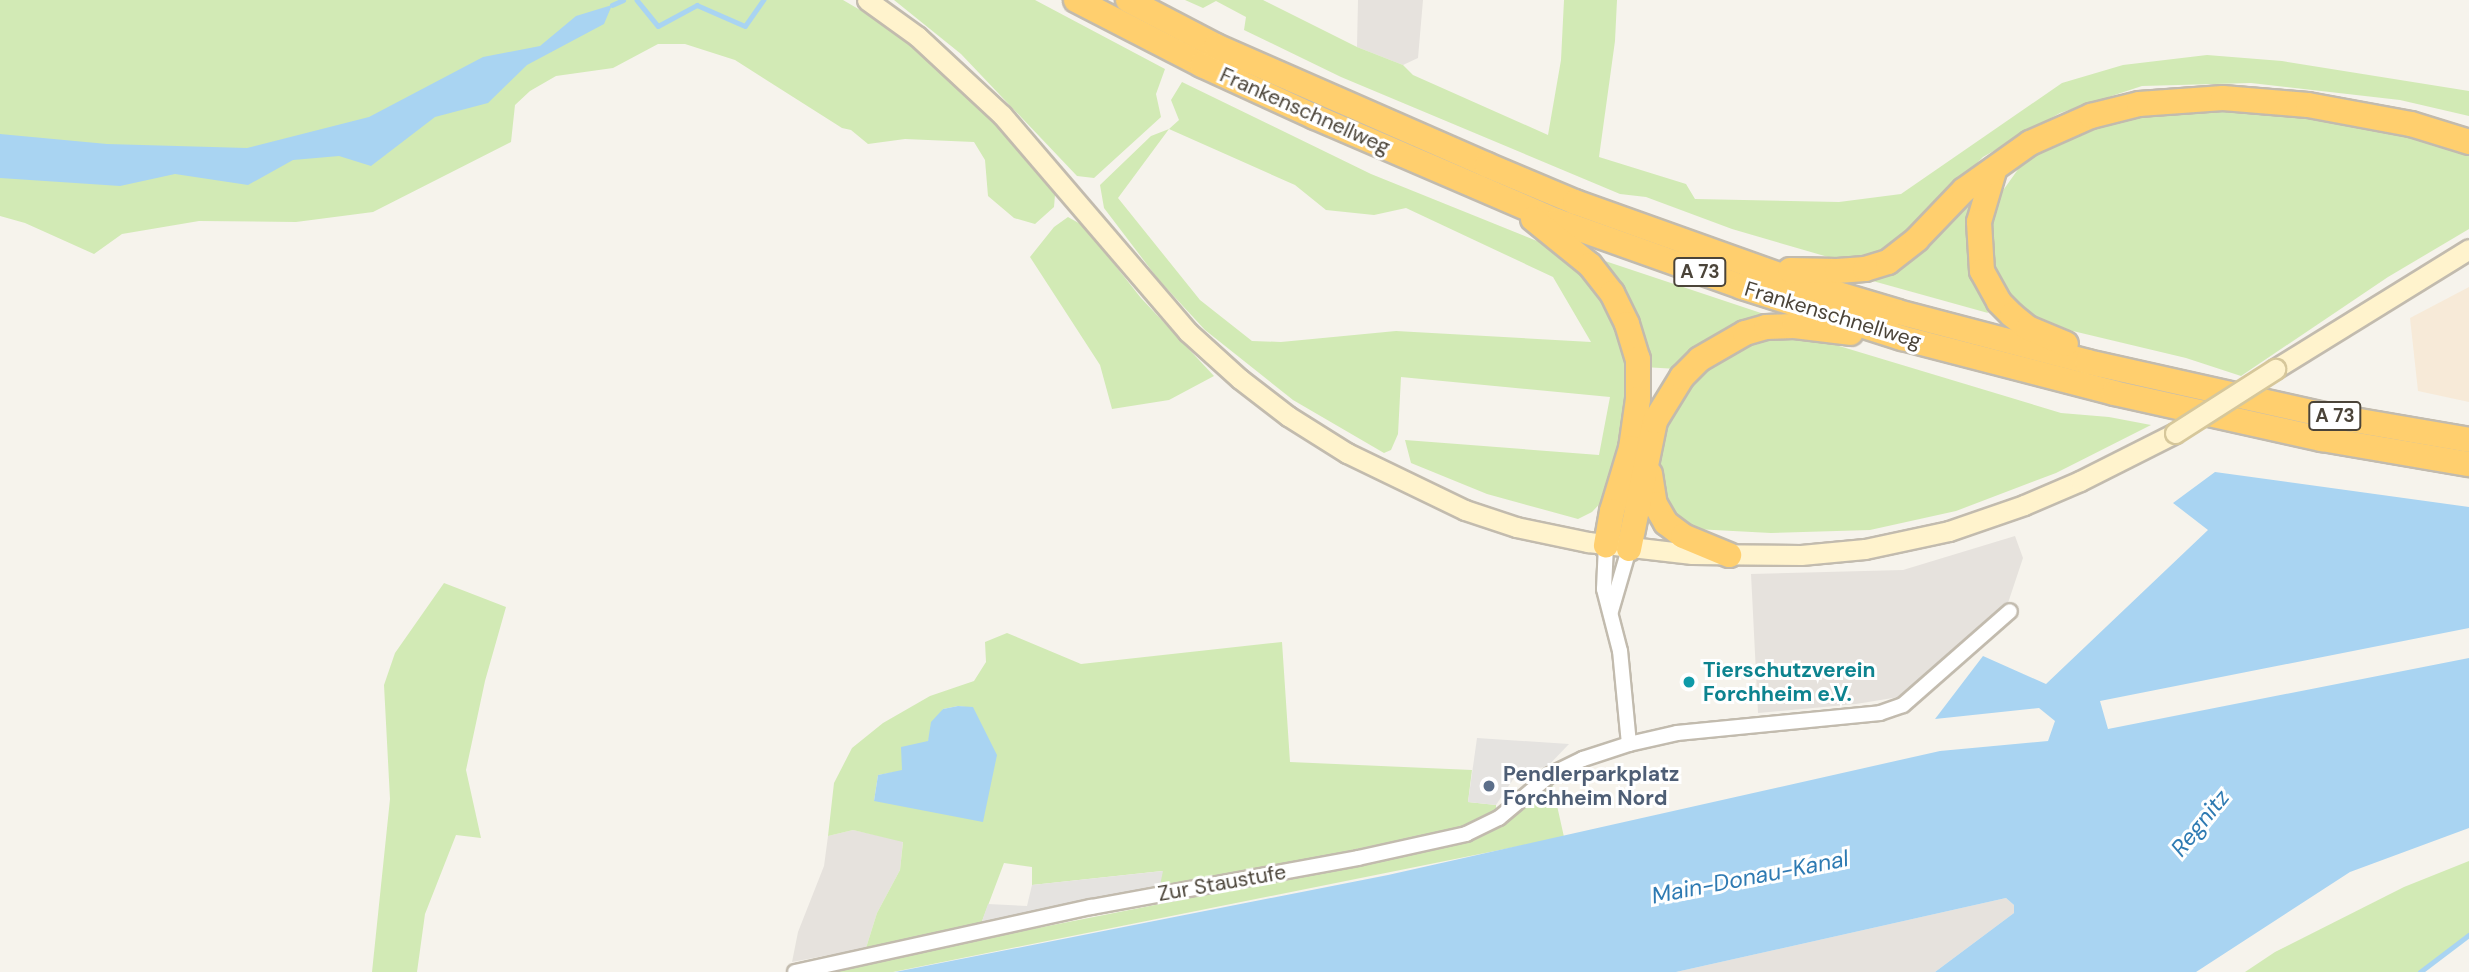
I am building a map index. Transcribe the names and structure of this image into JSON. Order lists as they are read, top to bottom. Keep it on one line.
{"streets":{"highway":["Frankenschnellweg","A 73"],"street":["Zur Staustufe"]},"water":["Regnitz","Main-Donau-Kanal"],"places":["Tierschutzverein Forchheim e.V.","Pendlerparkplatz Forchheim Nord"]}
